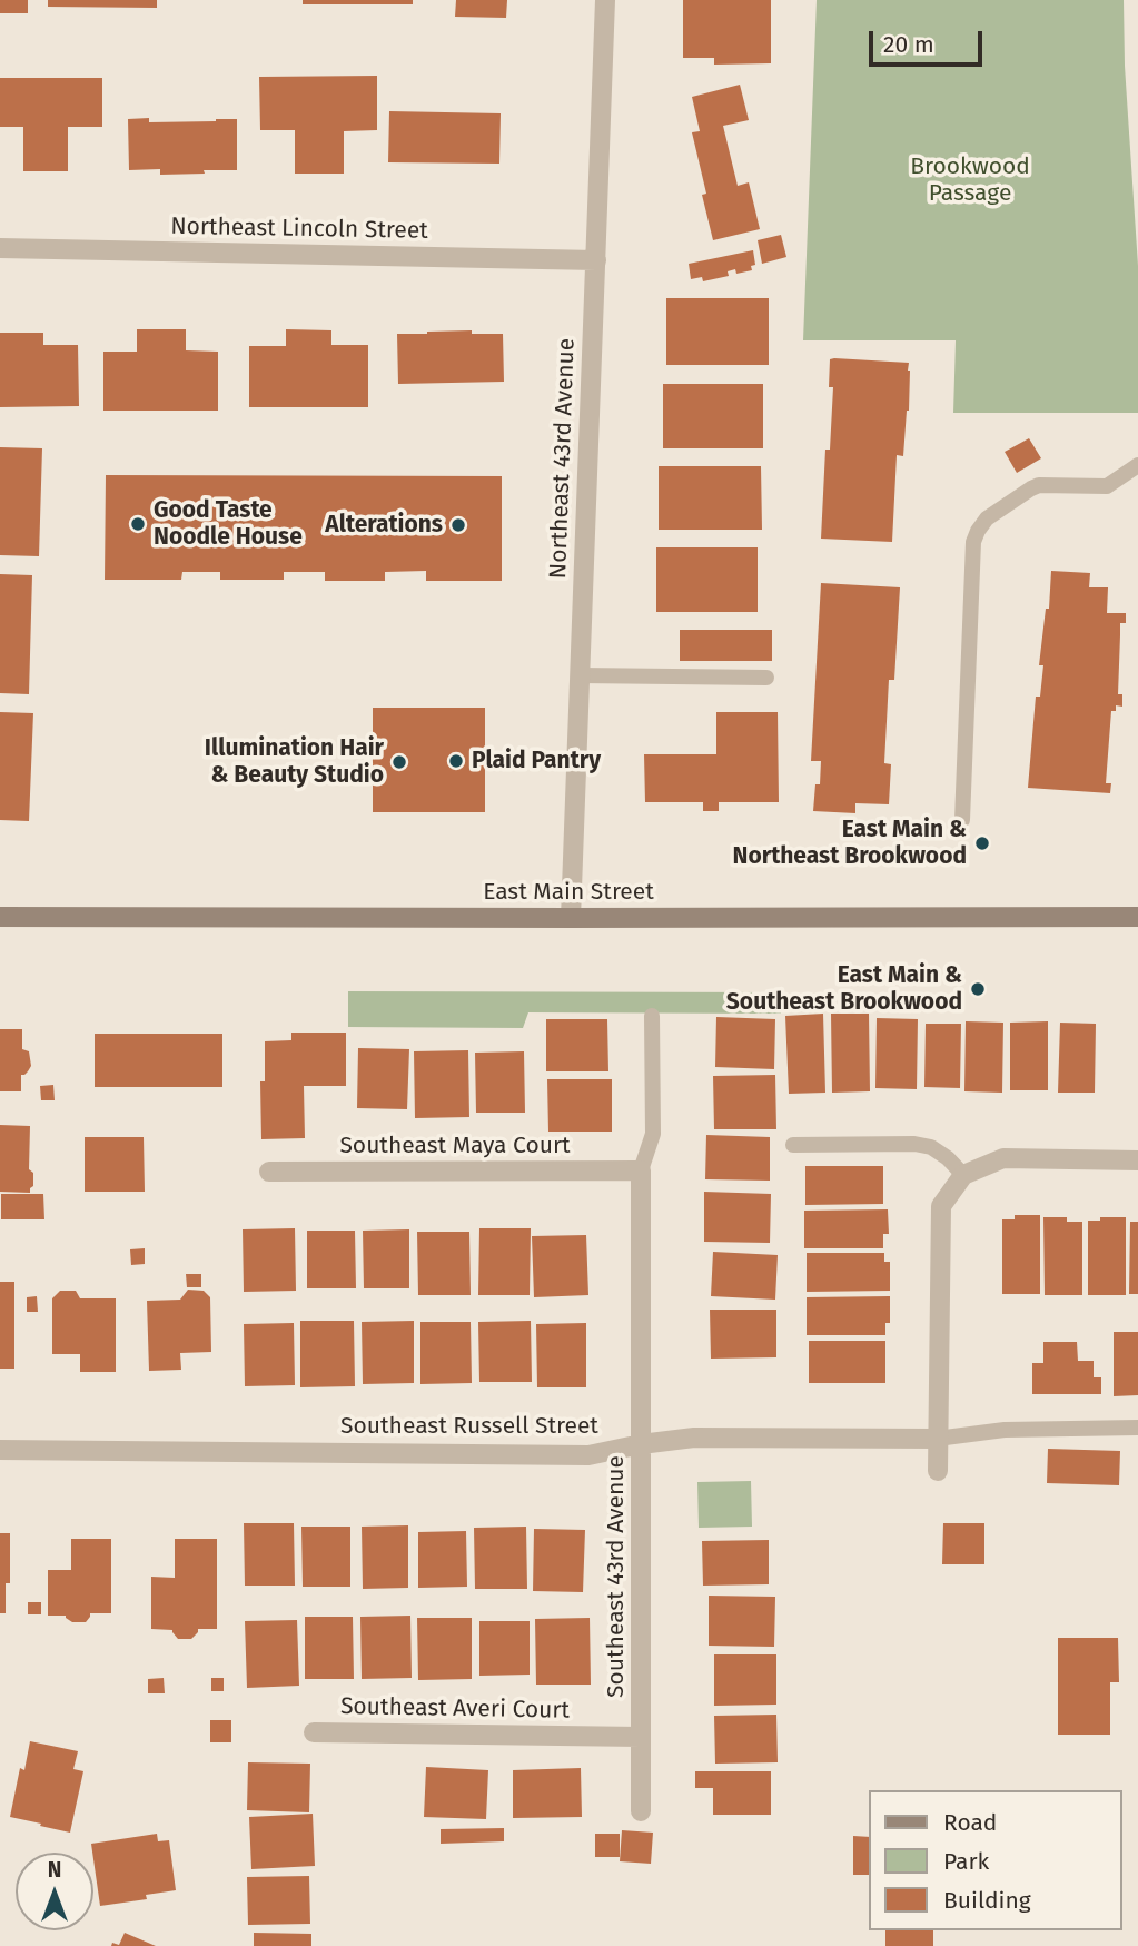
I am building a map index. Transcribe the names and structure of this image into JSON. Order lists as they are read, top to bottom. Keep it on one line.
{"streets":{"main road":["East Main Street"],"street":["Northeast Lincoln Street","Northeast 43rd Avenue","Southeast Maya Court","Southeast Russell Street","Southeast 43rd Avenue","Southeast Averi Court"]},"crossings":[["Northeast Lincoln Street","Northeast 43rd Avenue"],["Northeast 43rd Avenue","East Main Street"],["Southeast Maya Court","Southeast 43rd Avenue"],["Southeast Russell Street","Southeast 43rd Avenue"],["Southeast 43rd Avenue","Southeast Averi Court"]],"parks":["Brookwood Passage"],"places":["Good Taste Noodle House","Alterations","Plaid Pantry","Illumination Hair & Beauty Studio","East Main & Northeast Brookwood","East Main & Southeast Brookwood"],"legend":["Road","Park","Building"],"scale_bar":"20 m","north":"top"}
